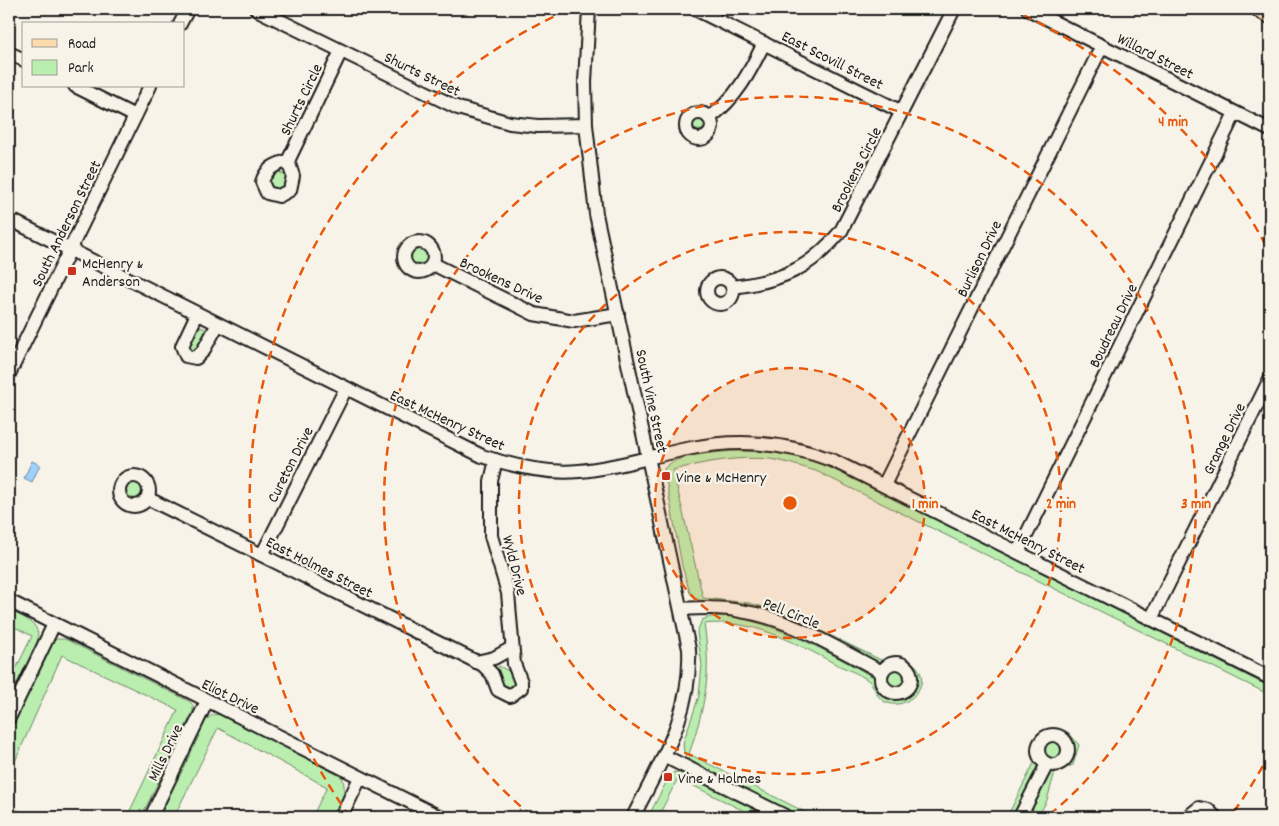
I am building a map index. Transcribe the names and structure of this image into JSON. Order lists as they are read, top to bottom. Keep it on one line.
{"streets":{"street":["Willard Street","East Scovill Street","Shurts Street","Shurts Circle","Brookens Circle","South Anderson Street","Burlison Drive","Brookens Drive","Boudreau Drive","South Vine Street","East McHenry Street","Grange Drive","Cureton Drive","Wyld Drive","East Holmes Street","Pell Circle","Eliot Drive","Mills Drive"]},"crossings":[["Willard Street","Burlison Drive"],["Willard Street","Boudreau Drive"],["East Scovill Street","Brookens Circle"],["Shurts Street","Shurts Circle"],["Shurts Street","South Vine Street"],["South Anderson Street","East McHenry Street"],["Burlison Drive","East McHenry Street"],["Brookens Drive","South Vine Street"],["Boudreau Drive","East McHenry Street"],["South Vine Street","East McHenry Street"],["South Vine Street","Pell Circle"],["East McHenry Street","Grange Drive"],["East McHenry Street","Cureton Drive"],["East McHenry Street","Wyld Drive"],["Cureton Drive","East Holmes Street"],["Wyld Drive","East Holmes Street"],["Eliot Drive","Mills Drive"]],"places":{"transit":["McHenry & Anderson","Vine & McHenry","Vine & Holmes"]},"legend":["Road","Park"],"rings":["4 min","1 min","2 min","3 min"]}
